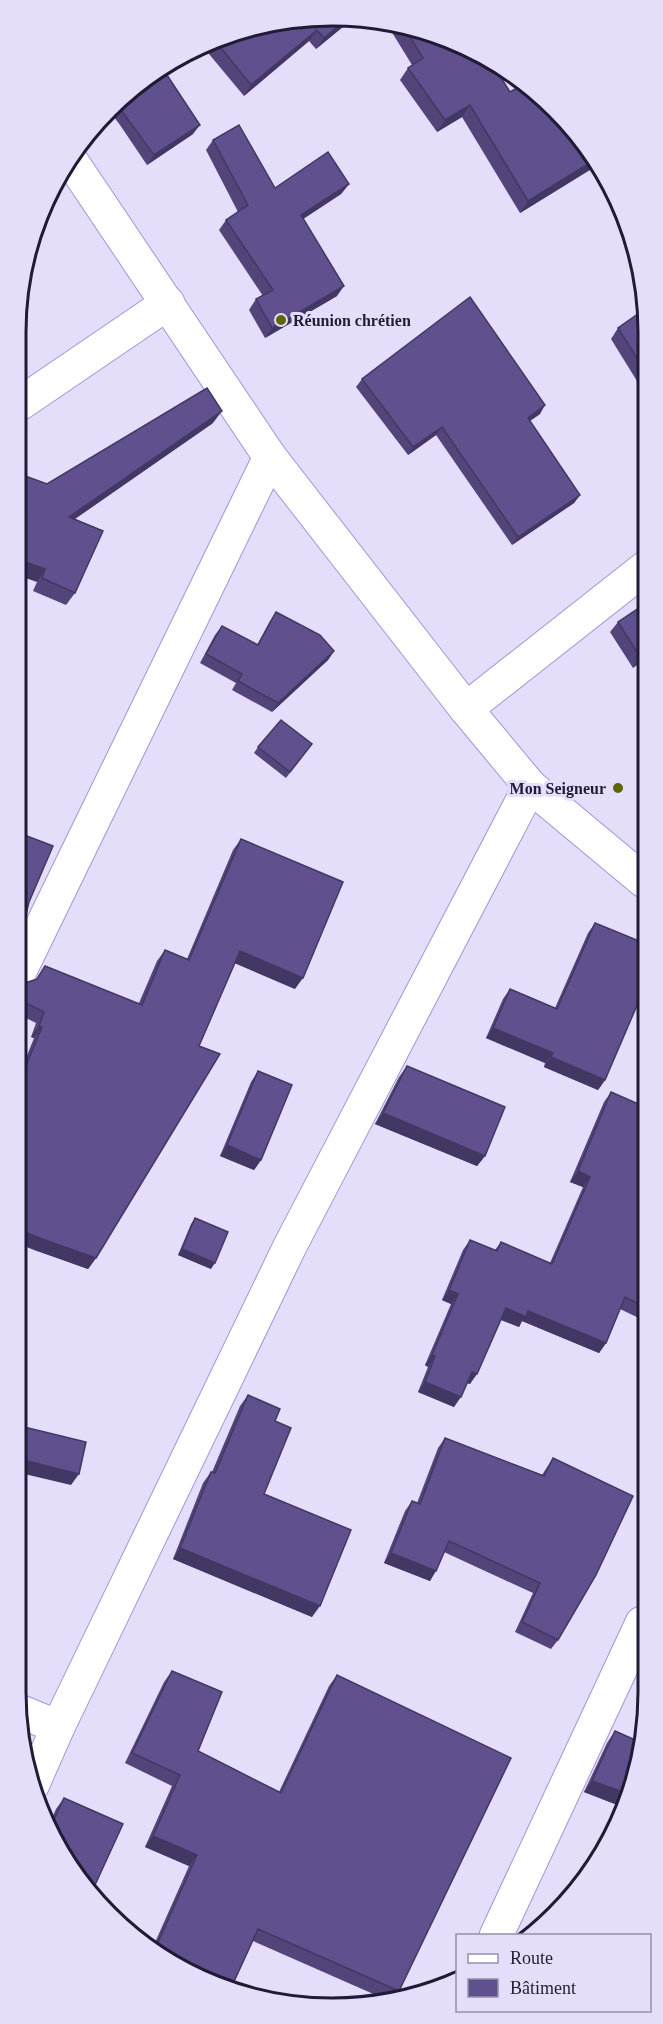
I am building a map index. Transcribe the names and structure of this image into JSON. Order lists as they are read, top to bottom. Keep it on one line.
{"places":["Réunion chrétien","Mon Seigneur"],"legend":["Route","Bâtiment"]}
